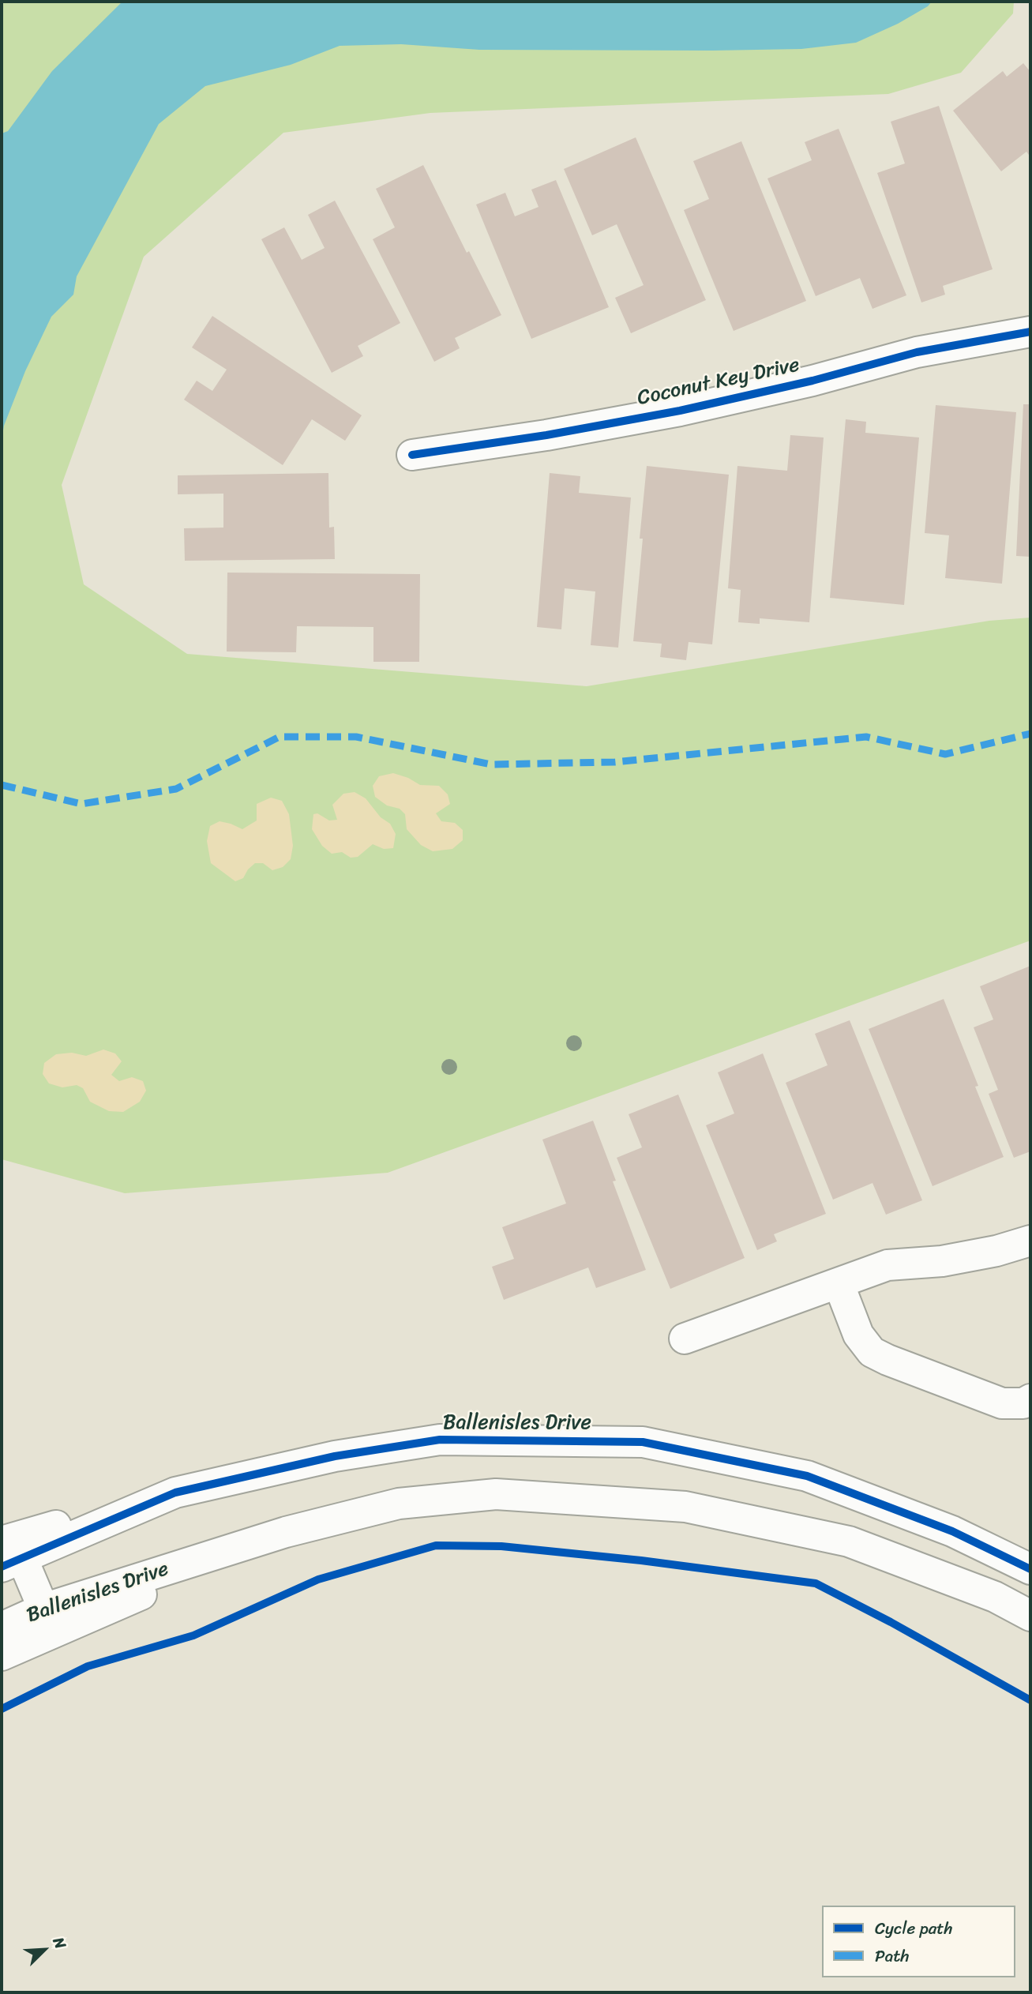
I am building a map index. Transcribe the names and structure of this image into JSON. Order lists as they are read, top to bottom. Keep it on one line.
{"streets":{"street":["Coconut Key Drive","Ballenisles Drive"]},"legend":["Cycle path","Path"],"north":"top right"}
